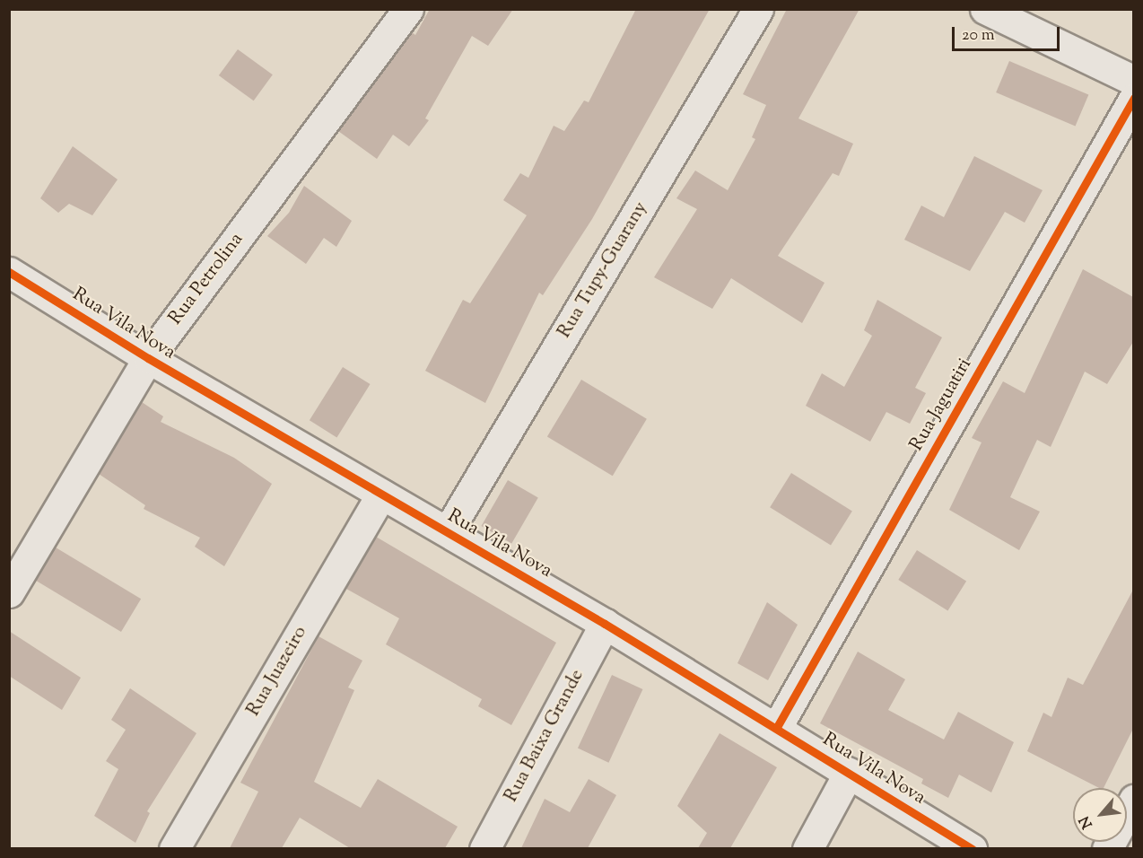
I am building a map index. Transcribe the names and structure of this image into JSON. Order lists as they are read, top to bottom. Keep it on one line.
{"streets":{"street":["Rua Tupy-Guarany","Rua Petrolina","Rua Vila Nova","Rua Jaguatiri","Rua Juazeiro","Rua Baixa Grande"]},"crossings":[["Rua Tupy-Guarany","Rua Vila Nova"],["Rua Petrolina","Rua Vila Nova"],["Rua Vila Nova","Rua Jaguatiri"],["Rua Vila Nova","Rua Juazeiro"],["Rua Vila Nova","Rua Baixa Grande"]],"scale_bar":"20 m","north":"bottom left"}
